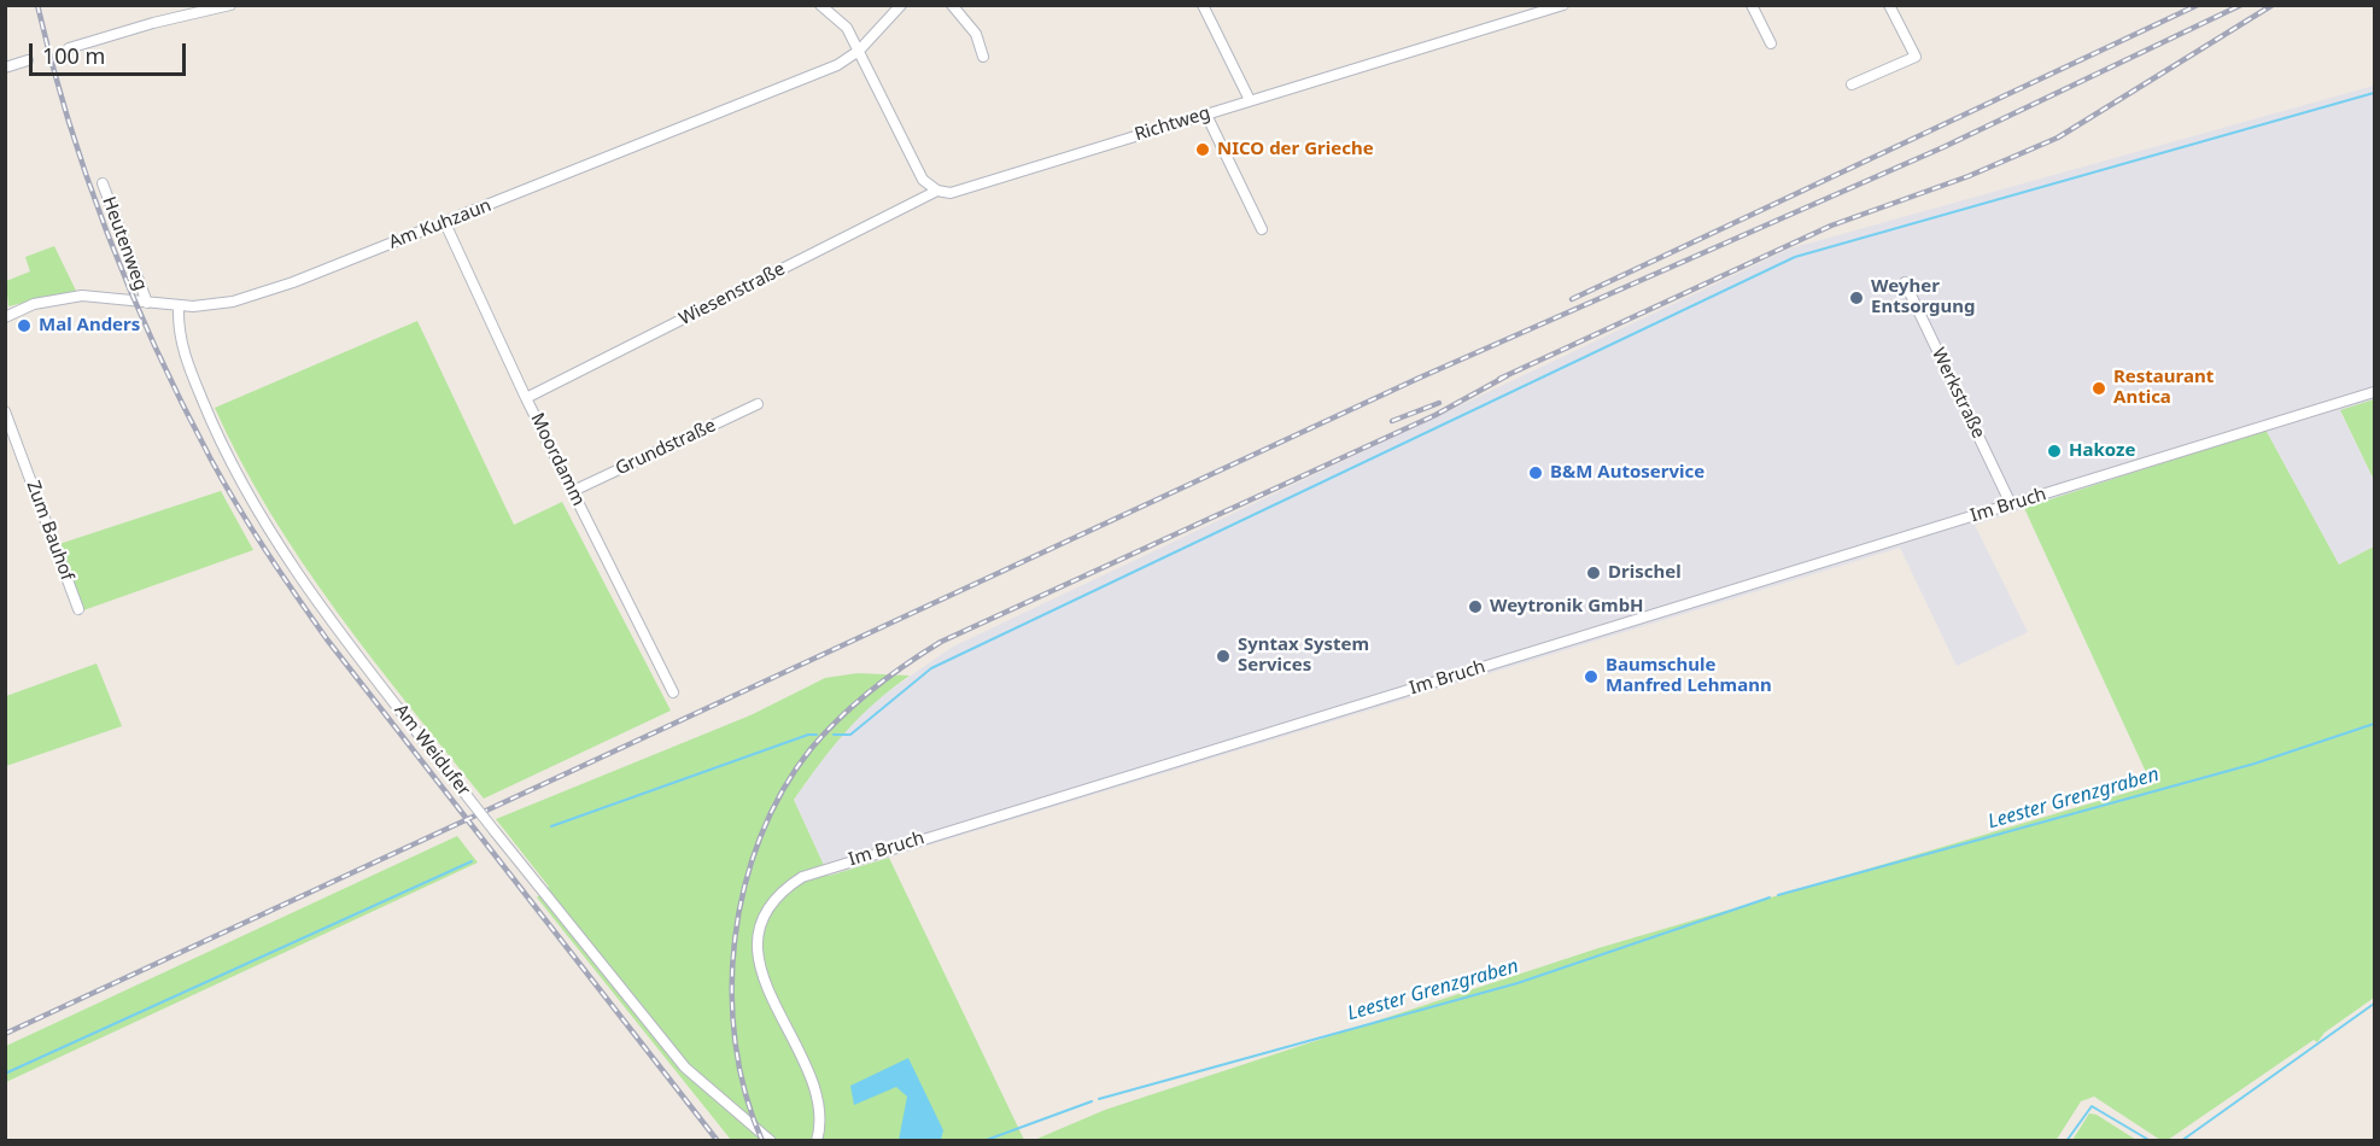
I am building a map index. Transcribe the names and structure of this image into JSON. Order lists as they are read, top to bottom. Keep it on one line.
{"streets":{"street":["Richtweg","Am Kuhzaun","Heutenweg","Wiesenstraße","Werkstraße","Grundstraße","Moordamm","Im Bruch","Zum Bauhof","Am Weidufer"]},"crossings":[["Richtweg","Wiesenstraße"],["Am Kuhzaun","Heutenweg"],["Am Kuhzaun","Moordamm"],["Am Kuhzaun","Am Weidufer"],["Wiesenstraße","Moordamm"],["Werkstraße","Im Bruch"],["Grundstraße","Moordamm"]],"water":["Leester Grenzgraben"],"places":["NICO der Grieche","Weyher Entsorgung","Mal Anders","Restaurant Antica","Hakoze","B&M Autoservice","Drischel","Weytronik GmbH","Syntax System Services","Baumschule Manfred Lehmann"],"scale_bar":"100 m"}
